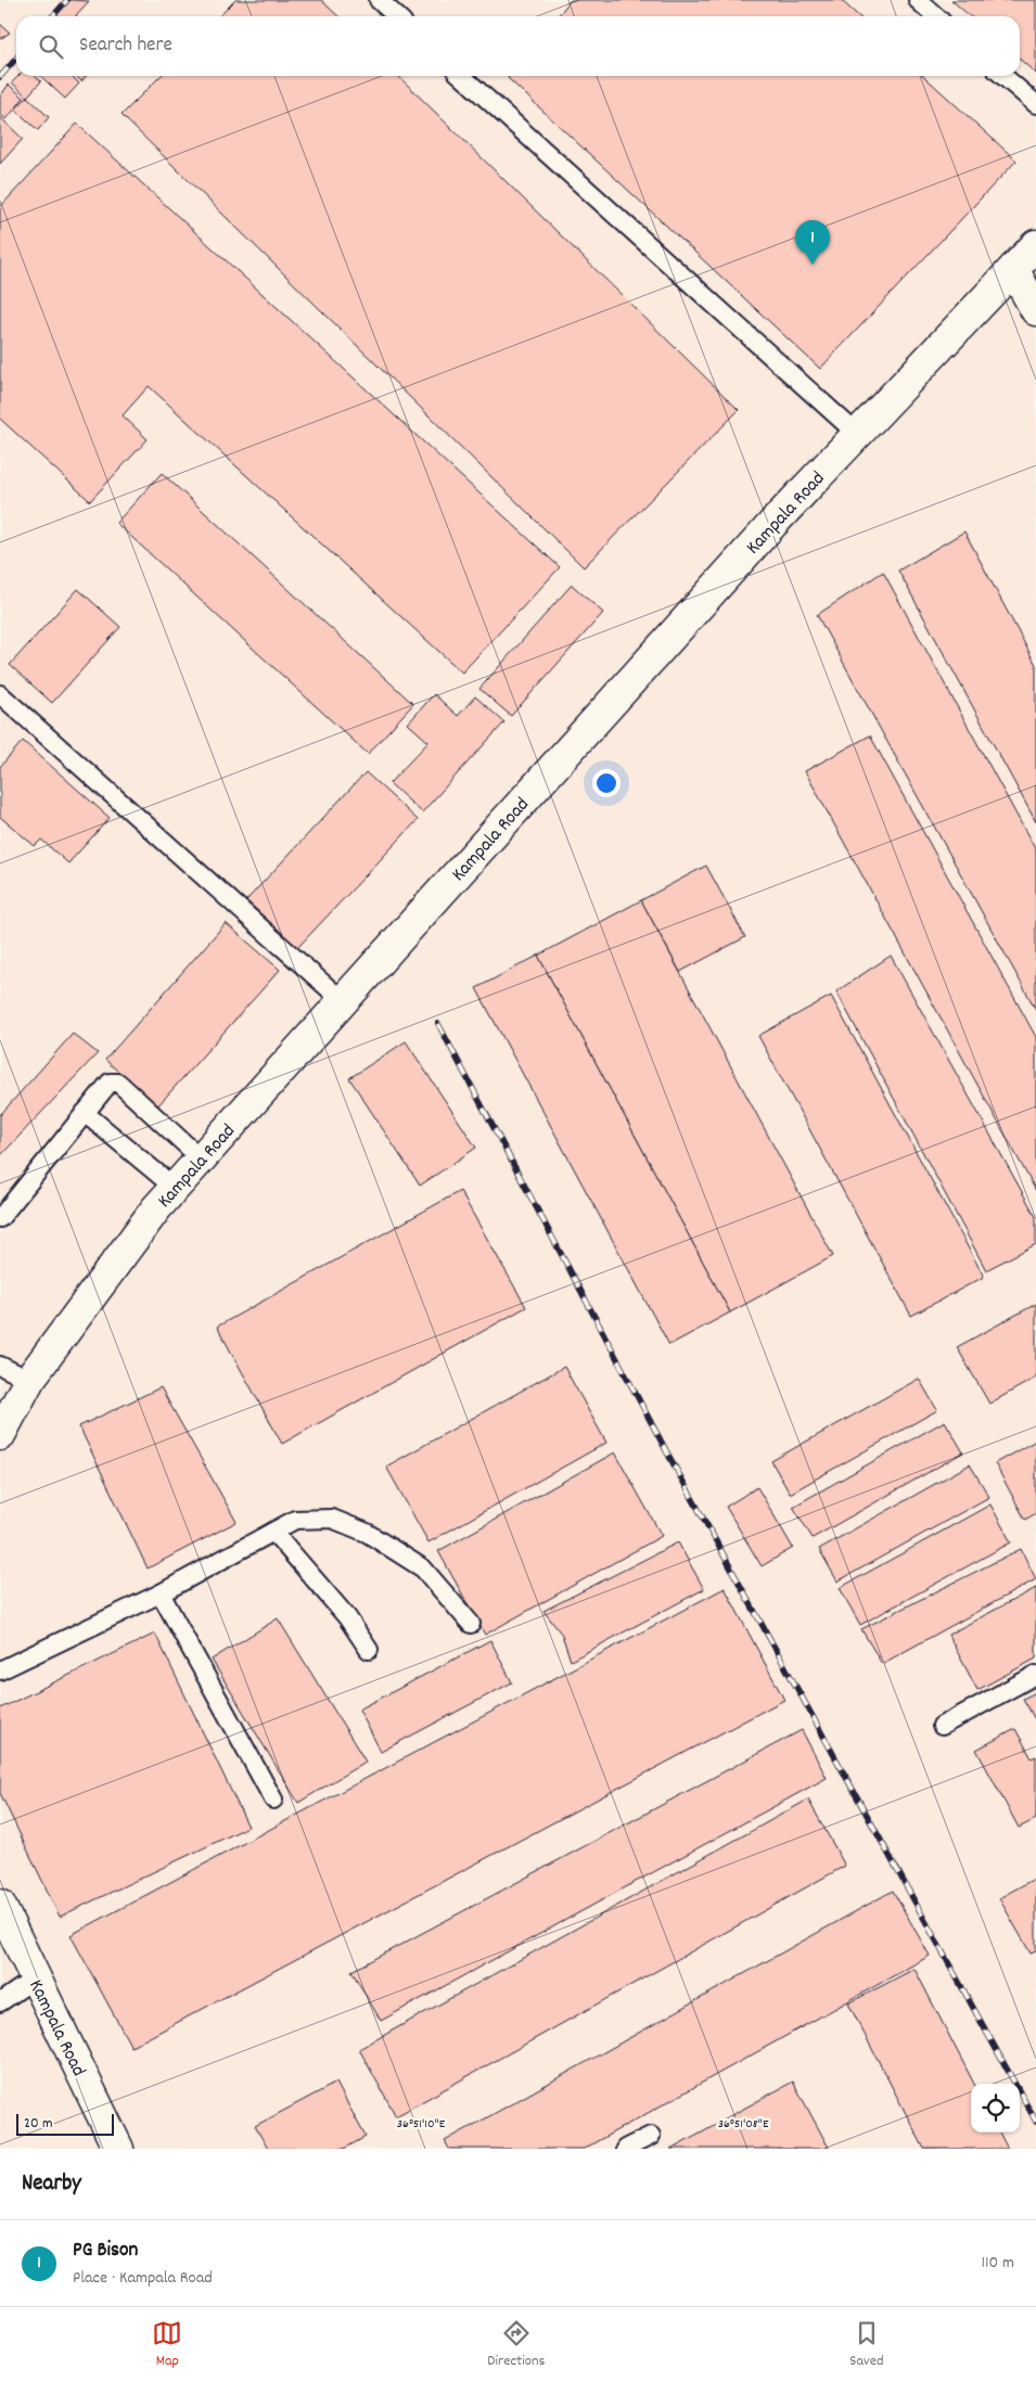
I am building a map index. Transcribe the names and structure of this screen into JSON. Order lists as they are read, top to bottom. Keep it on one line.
{"streets":{"street":["Kampala Road"]},"scale_bar":"20 m","page":{"search":"Search here","pins":"1","scale":"20 m","heading":"Nearby","list":[{"mark":"1","name":"PG Bison","note":"Place · Kampala Road","value":"110 m"}],"nav":["Map","Directions","Saved"]},"coordinates":["36°51'10\"E","36°51'08\"E"]}
